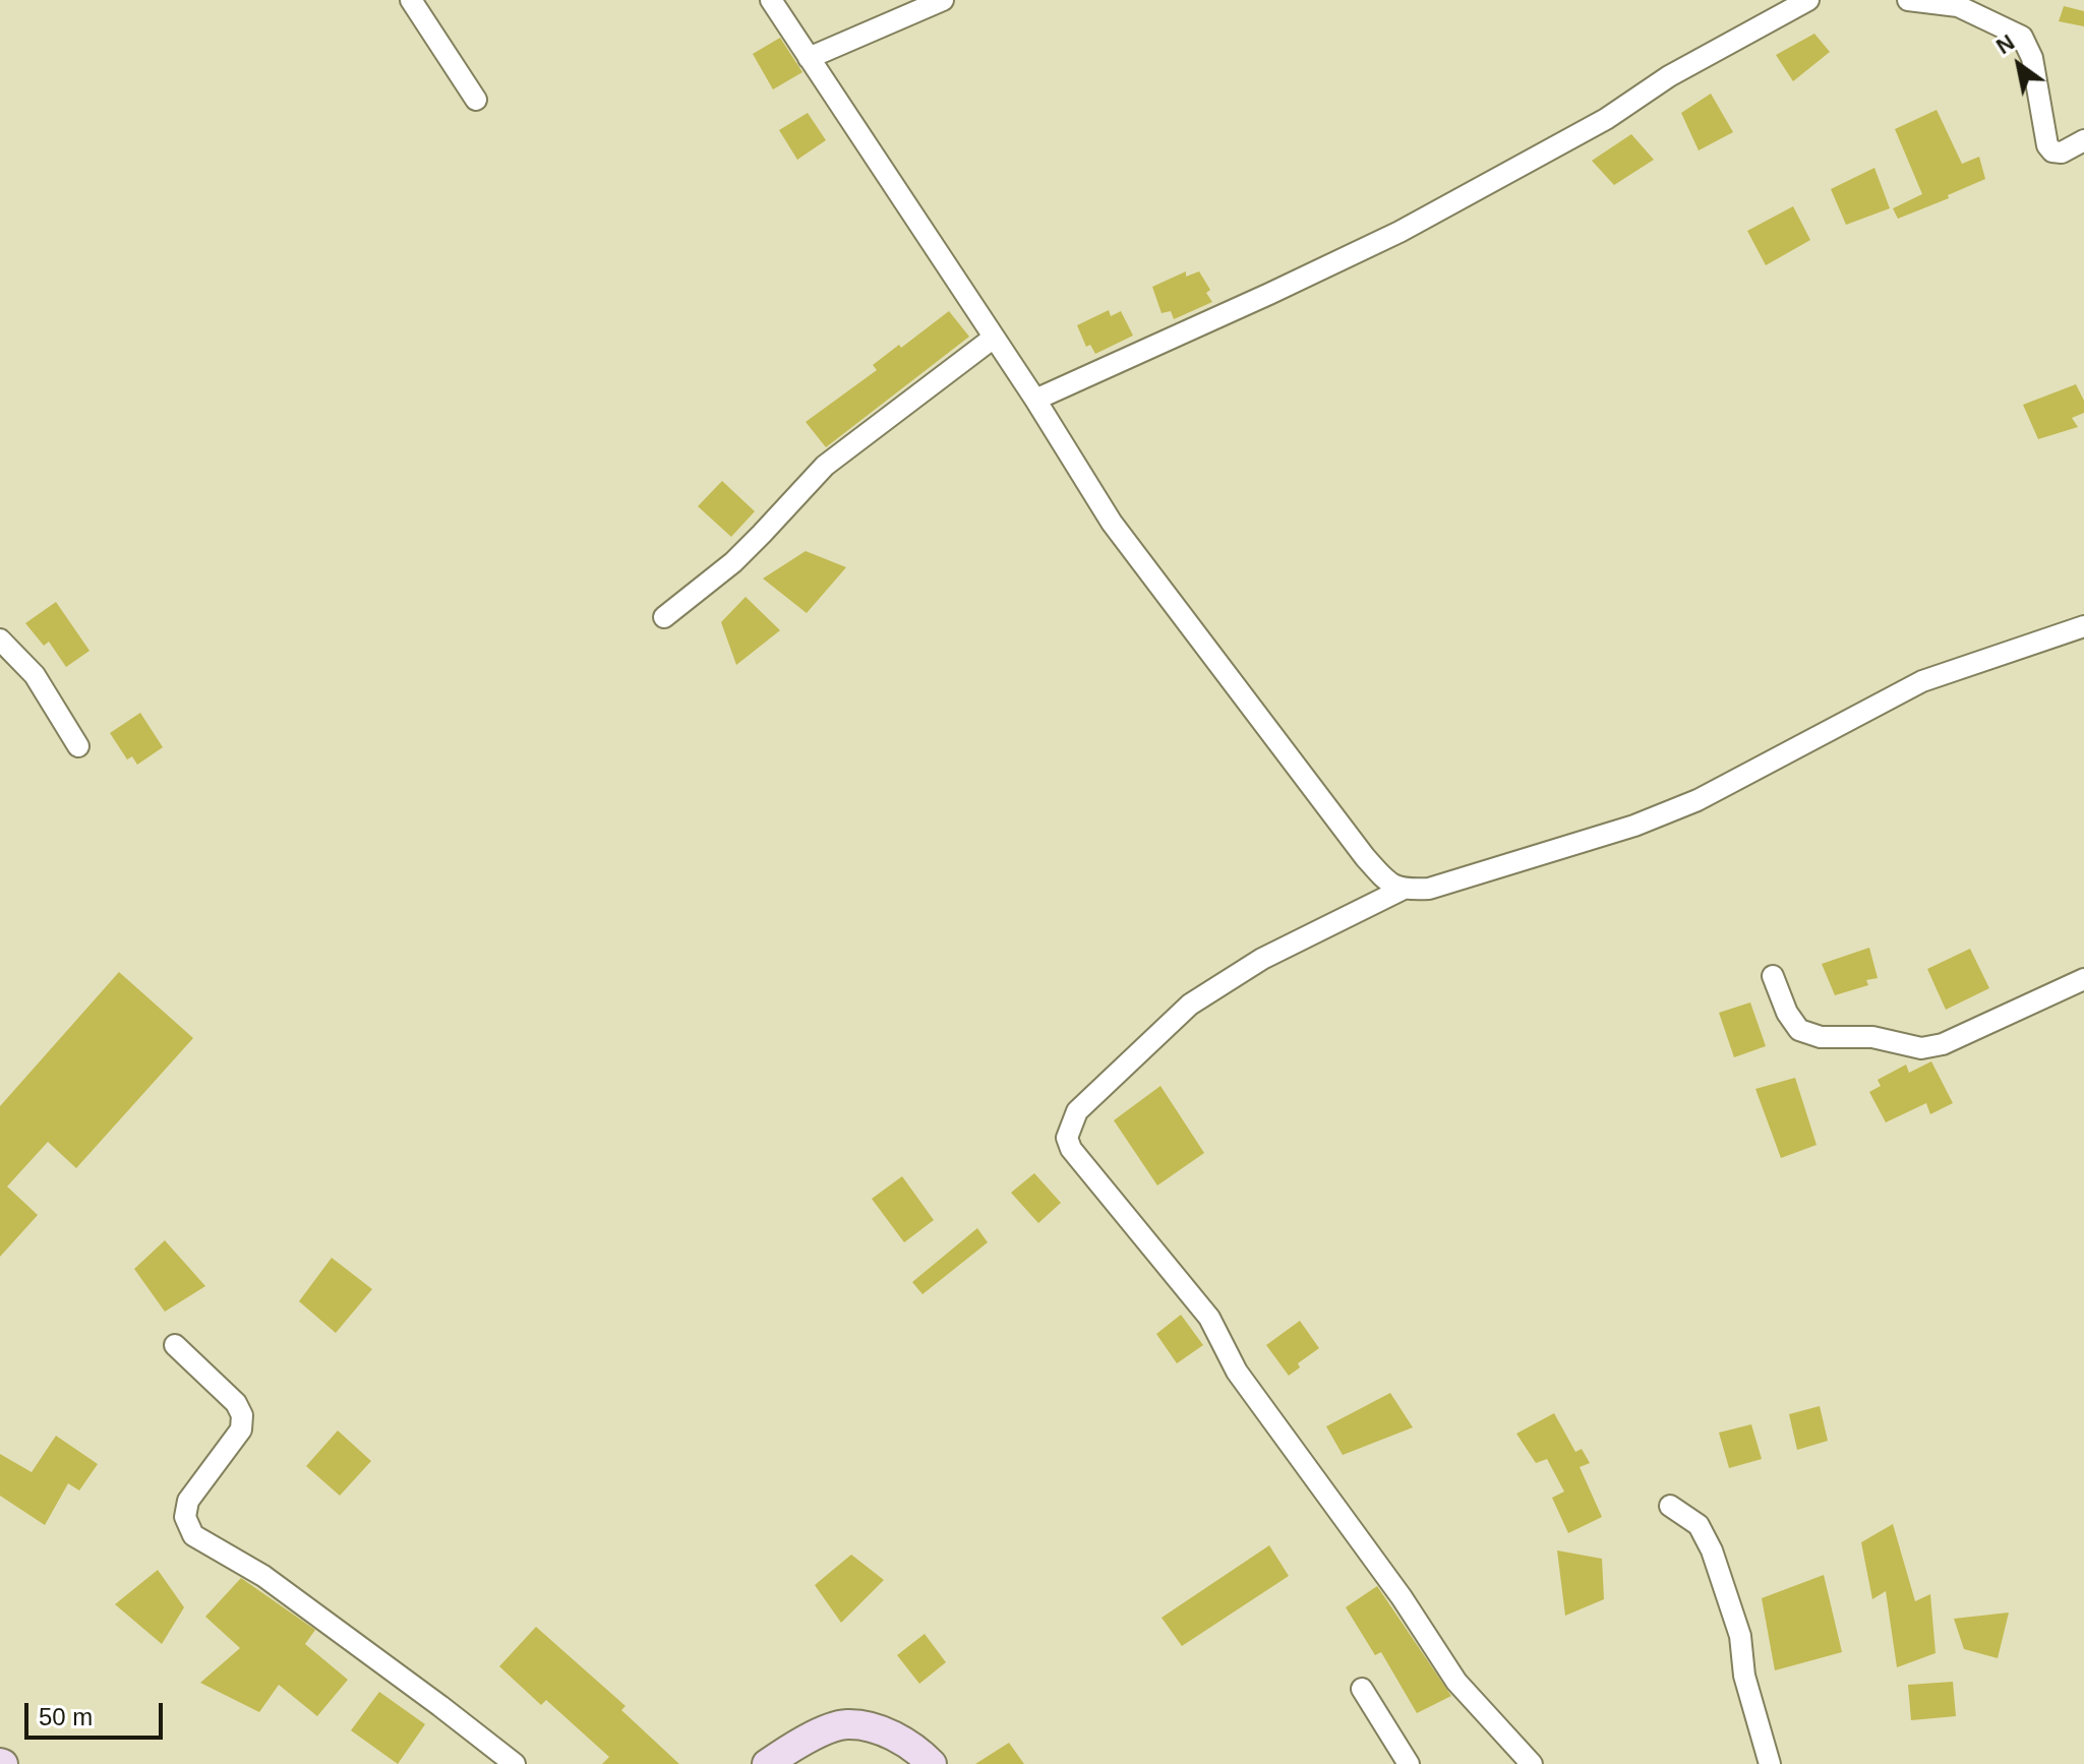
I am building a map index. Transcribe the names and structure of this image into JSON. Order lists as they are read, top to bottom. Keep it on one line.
{"scale_bar":"50 m","north":"top left"}
